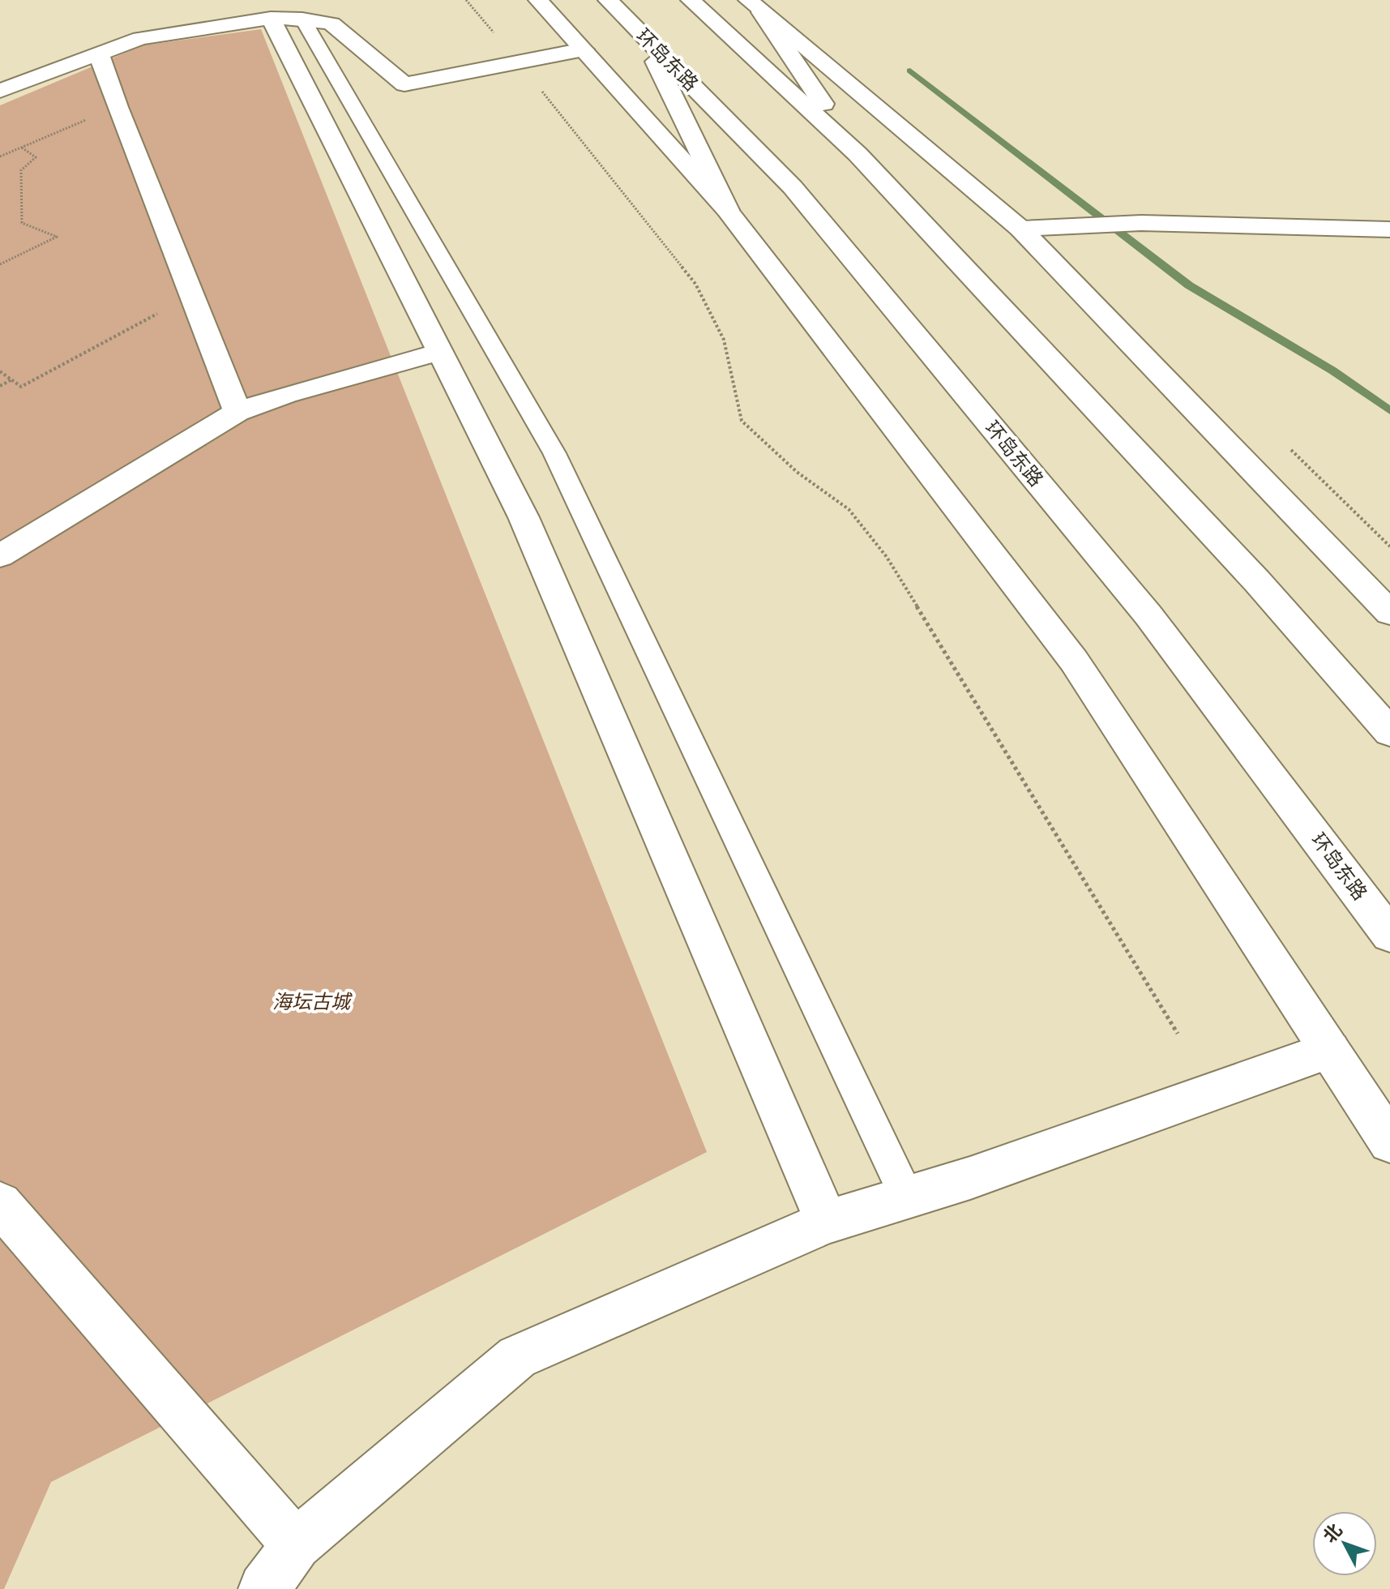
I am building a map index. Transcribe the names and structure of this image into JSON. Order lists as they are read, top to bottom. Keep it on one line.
{"streets":{"street":["环岛东路"]},"parks":["海坛古城"],"north":"top left"}
